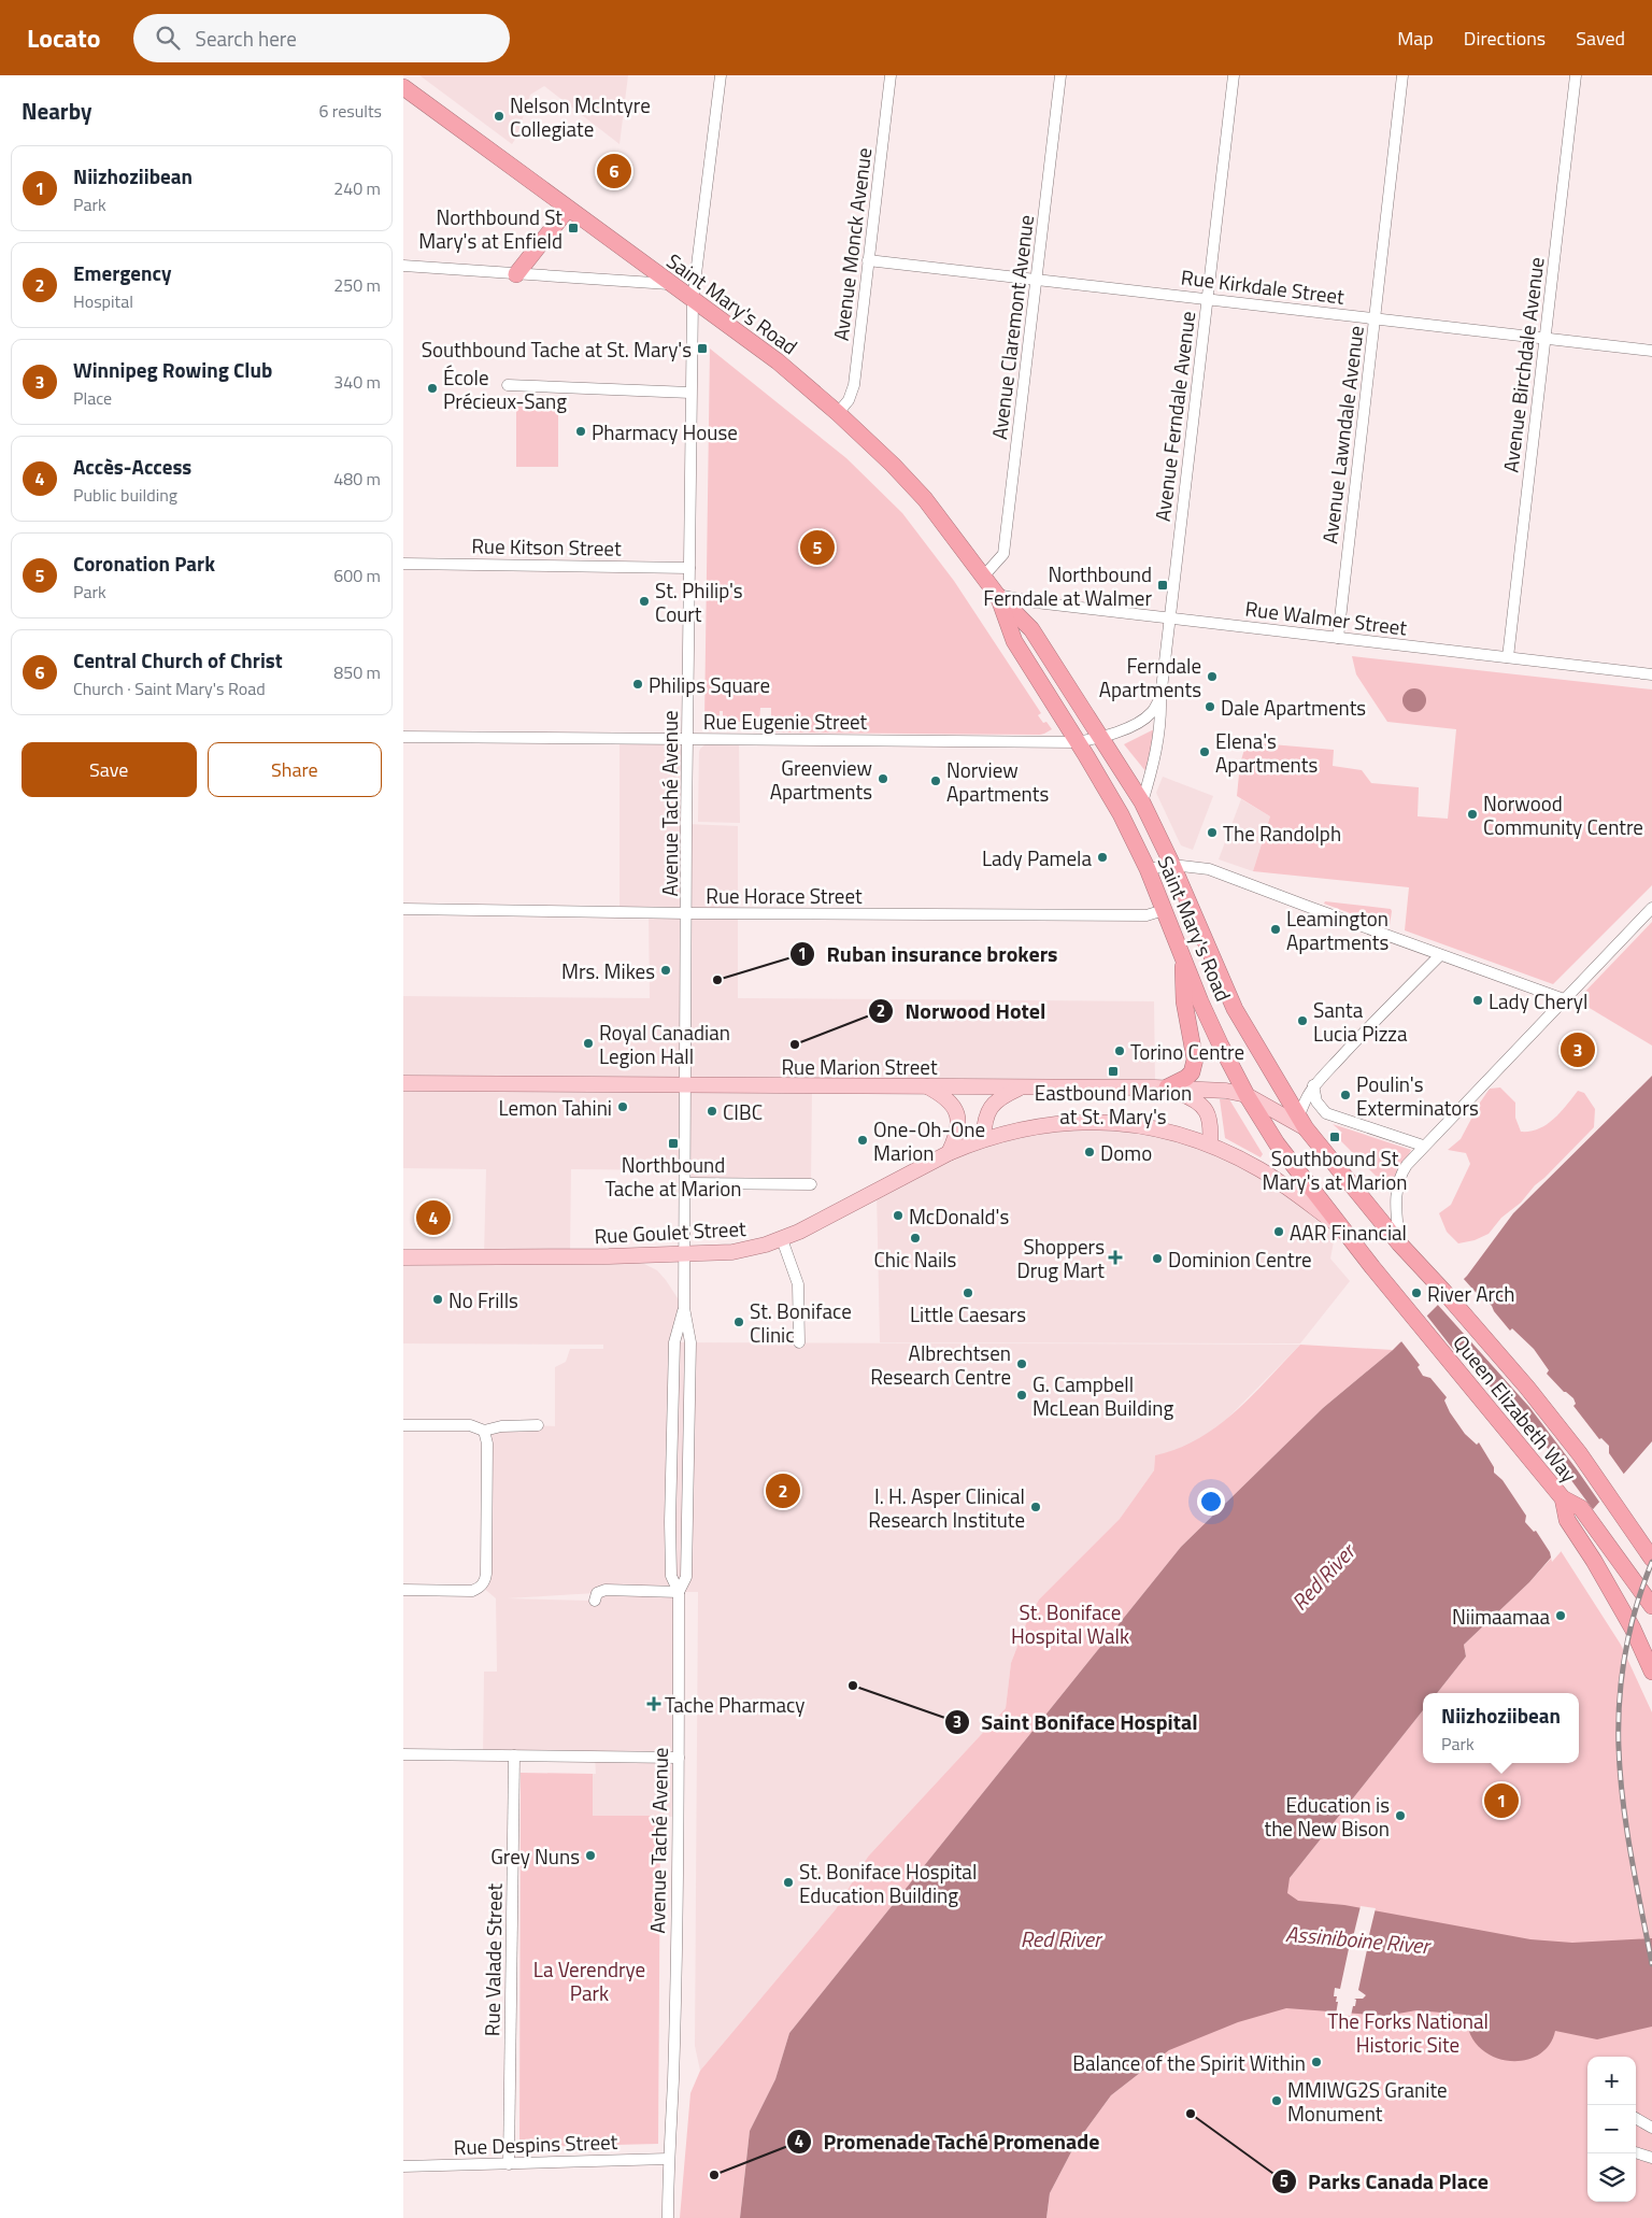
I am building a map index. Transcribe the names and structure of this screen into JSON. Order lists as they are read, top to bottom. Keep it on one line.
{"streets":{"highway":["Saint Mary's Road","Queen Elizabeth Way"],"main road":["Rue Marion Street","Rue Goulet Street"],"street":["Avenue Monck Avenue","Rue Kirkdale Street","Avenue Claremont Avenue","Avenue Birchdale Avenue","Avenue Ferndale Avenue","Avenue Lawndale Avenue","Rue Kitson Street","Rue Walmer Street","Rue Eugenie Street","Avenue Taché Avenue","Rue Horace Street","Rue Valade Street","Rue Despins Street"]},"crossings":[["Avenue Monck Avenue","Rue Kirkdale Street"],["Avenue Monck Avenue","Saint Mary's Road"],["Rue Kirkdale Street","Avenue Claremont Avenue"],["Rue Kirkdale Street","Avenue Birchdale Avenue"],["Rue Kirkdale Street","Avenue Ferndale Avenue"],["Rue Kirkdale Street","Avenue Lawndale Avenue"],["Saint Mary's Road","Avenue Claremont Avenue"],["Saint Mary's Road","Avenue Ferndale Avenue"],["Saint Mary's Road","Rue Walmer Street"],["Saint Mary's Road","Rue Eugenie Street"],["Saint Mary's Road","Avenue Taché Avenue"],["Saint Mary's Road","Rue Horace Street"],["Saint Mary's Road","Rue Marion Street"],["Saint Mary's Road","Rue Goulet Street"],["Saint Mary's Road","Queen Elizabeth Way"],["Avenue Birchdale Avenue","Rue Walmer Street"],["Avenue Ferndale Avenue","Rue Walmer Street"],["Avenue Lawndale Avenue","Rue Walmer Street"],["Rue Kitson Street","Avenue Taché Avenue"],["Rue Eugenie Street","Avenue Taché Avenue"],["Avenue Taché Avenue","Rue Horace Street"],["Avenue Taché Avenue","Rue Marion Street"],["Avenue Taché Avenue","Rue Goulet Street"],["Avenue Taché Avenue","Rue Despins Street"],["Rue Valade Street","Rue Despins Street"]],"water":["Red River","Assiniboine River"],"parks":["St. Boniface Hospital Walk","La Verendrye Park","The Forks National Historic Site"],"places":{"other":["Nelson McIntyre Collegiate","École Précieux-Sang","Pharmacy House","St. Philip's Court","Ferndale Apartments","Philips Square","Dale Apartments","Elena's Apartments","Greenview Apartments","Norview Apartments","Norwood Community Centre","The Randolph","Lady Pamela","Leamington Apartments","Mrs. Mikes","Ruban insurance brokers","Lady Cheryl","Santa Lucia Pizza","Royal Canadian Legion Hall","Norwood Hotel","Torino Centre","Poulin's Exterminators","Lemon Tahini","CIBC","One-Oh-One Marion","Domo","McDonald's","AAR Financial","Chic Nails","Dominion Centre","Little Caesars","River Arch","No Frills","St. Boniface Clinic","Albrechtsen Research Centre","G. Campbell McLean Building","I. H. Asper Clinical Research Institute","Niimaamaa","Saint Boniface Hospital","Education is the New Bison","Grey Nuns","St. Boniface Hospital Education Building","Balance of the Spirit Within","MMIWG2S Granite Monument","Parks Canada Place","Promenade Taché Promenade"],"transit":["Northbound St Mary's at Enfield","Southbound Tache at St. Mary's","Northbound Ferndale at Walmer","Eastbound Marion at St. Mary's","Southbound St Mary's at Marion","Northbound Tache at Marion"],"health":["Shoppers Drug Mart","Tache Pharmacy"]},"page":{"header":"Locato","search":"Search here","nav":["Map","Directions","Saved"],"heading":["Nearby","6 results"],"list":[{"mark":"1","name":"Niizhoziibean","note":"Park","value":"240 m"},{"mark":"2","name":"Emergency","note":"Hospital","value":"250 m"},{"mark":"3","name":"Winnipeg Rowing Club","note":"Place","value":"340 m"},{"mark":"4","name":"Accès-Access","note":"Public building","value":"480 m"},{"mark":"5","name":"Coronation Park","note":"Park","value":"600 m"},{"mark":"6","name":"Central Church of Christ","note":"Church · Saint Mary's Road","value":"850 m"}],"pins":["6","5","3","4","2","1"],"buttons":["Save","Share"],"popup":["Niizhoziibean","Park"],"map_buttons":["+","−"]}}
